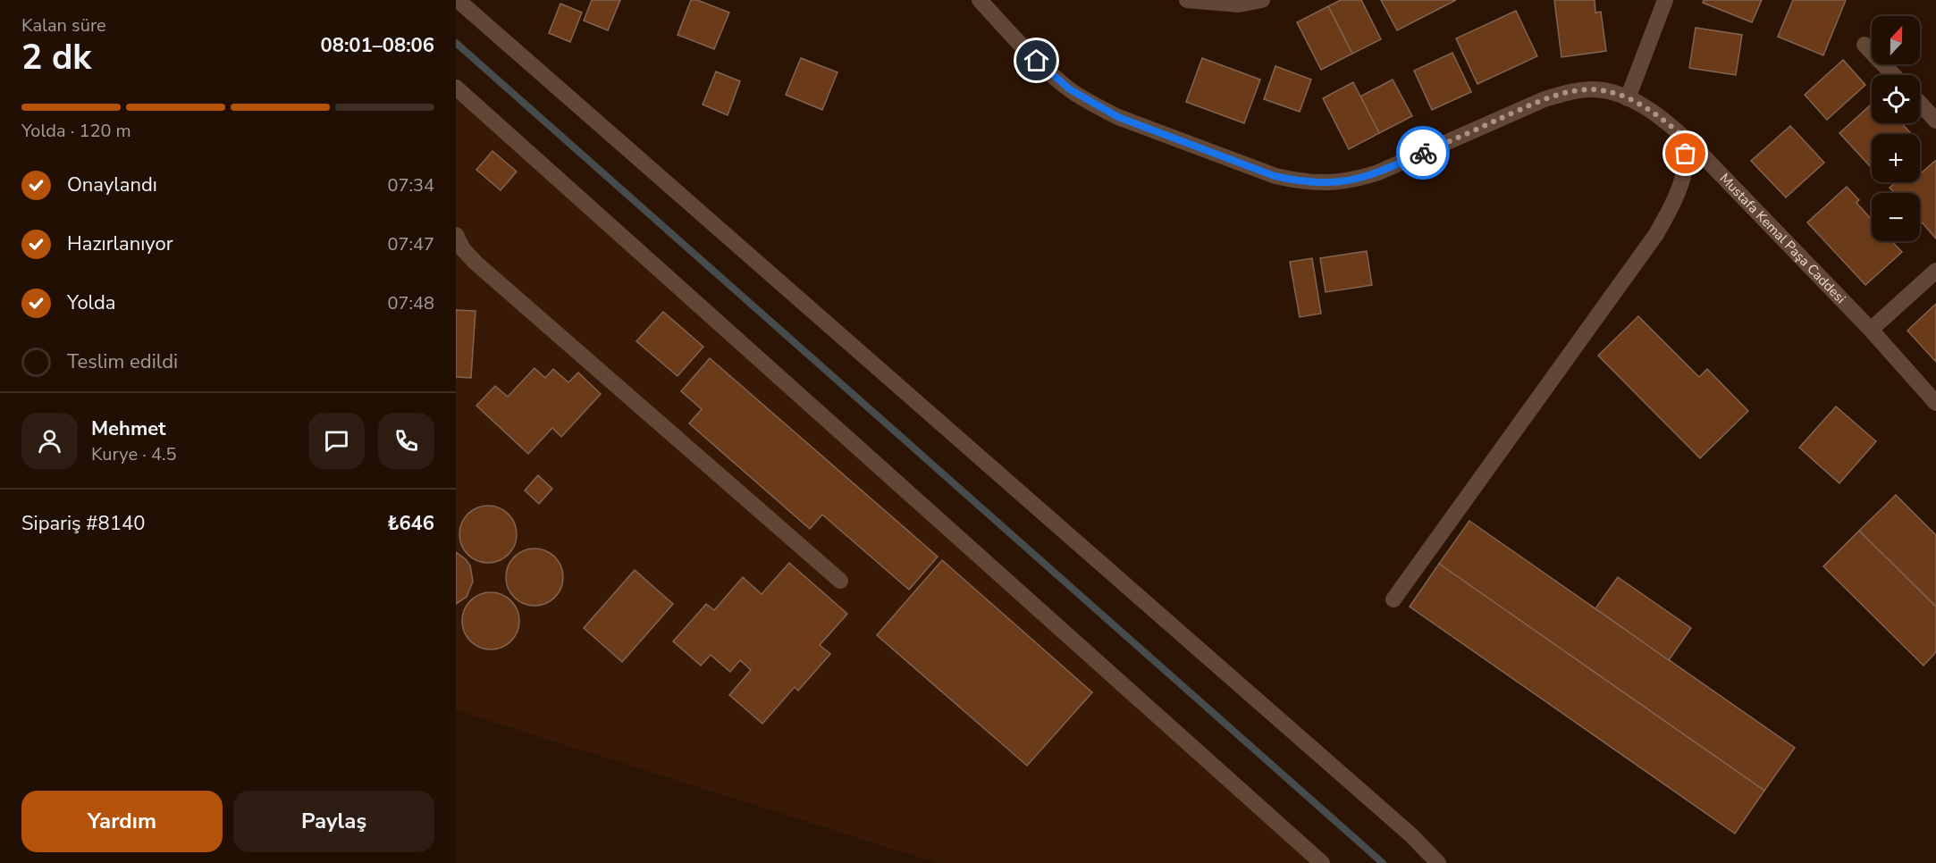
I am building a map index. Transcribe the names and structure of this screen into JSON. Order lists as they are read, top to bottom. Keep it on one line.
{"streets":{"street":["Mustafa Kemal Paşa Caddesi"]},"north":"top","page":{"heading":["2 dk","Kalan süre","08:01–08:06"],"panel":["Mehmet","Kurye · 4.5","Sipariş #8140","₺646"],"map_buttons":["+","−"],"bar":"Yolda · 120 m","list":[["Onaylandı","07:34"],["Hazırlanıyor","07:47"],["Yolda","07:48"],"Teslim edildi"],"buttons":["Yardım","Paylaş"]}}
